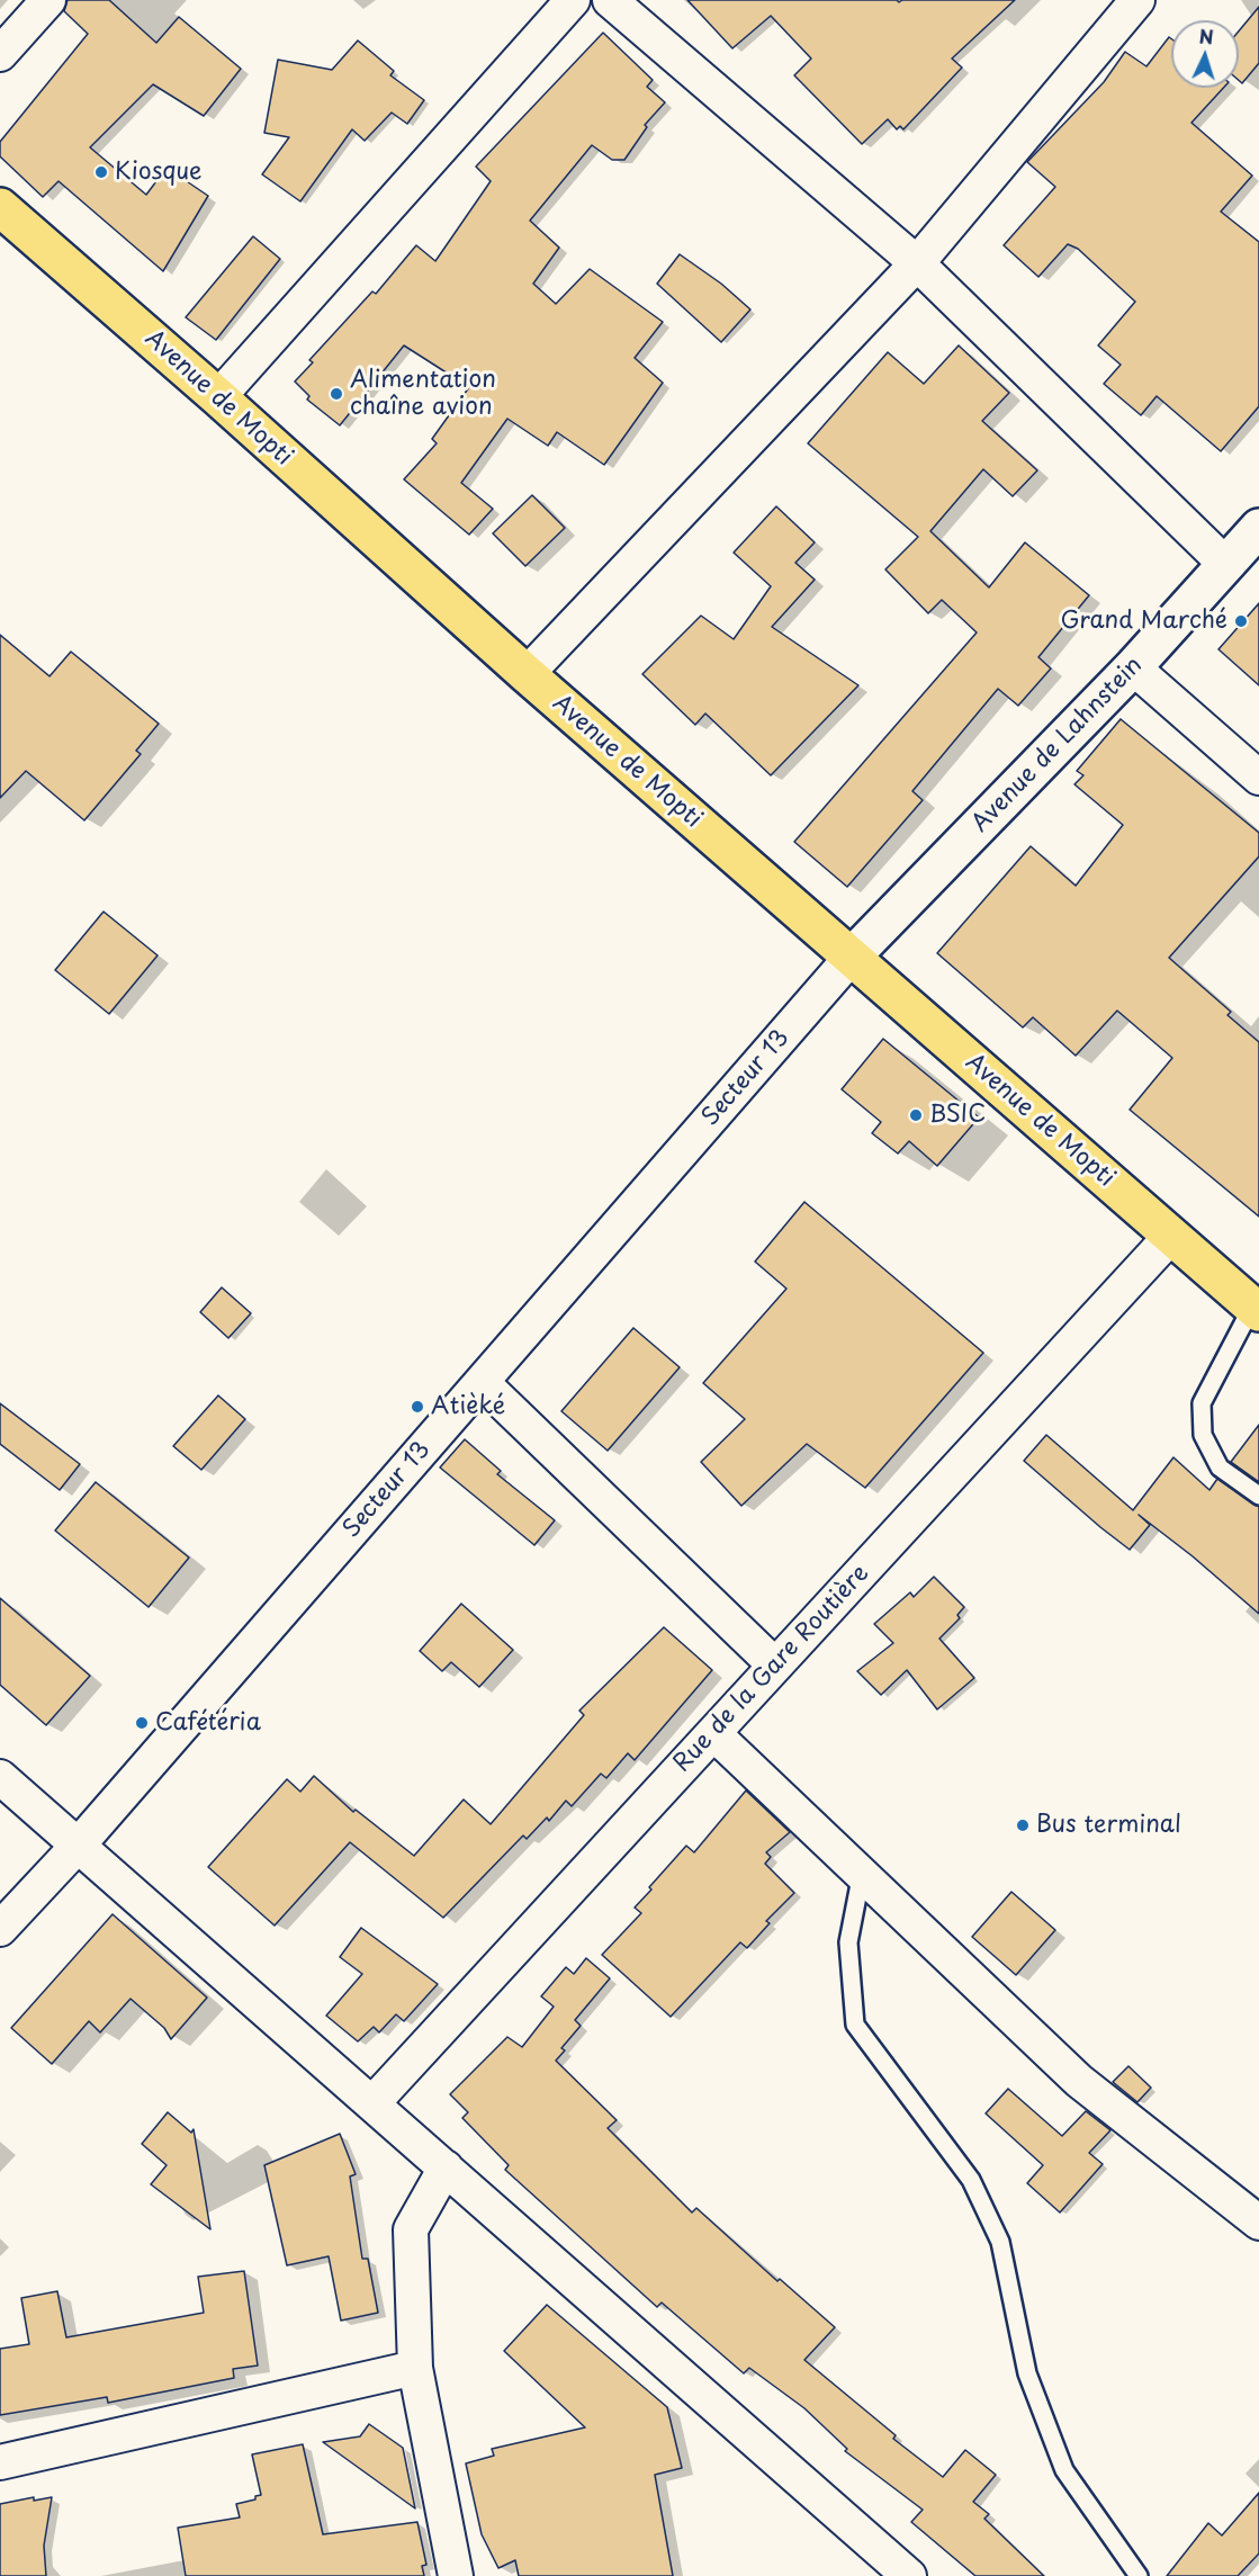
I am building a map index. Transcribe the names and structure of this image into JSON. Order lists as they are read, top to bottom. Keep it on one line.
{"streets":{"main road":["Avenue de Mopti"],"street":["Avenue de Lahnstein","Secteur 13","Rue de la Gare Routière"]},"crossings":[["Avenue de Mopti","Avenue de Lahnstein"],["Avenue de Mopti","Secteur 13"],["Avenue de Mopti","Rue de la Gare Routière"],["Avenue de Lahnstein","Secteur 13"]],"places":["Kiosque","Alimentation chaîne avion","Grand Marché","BSIC","Atièké","Cafétéria","Bus terminal"],"north":"top"}
